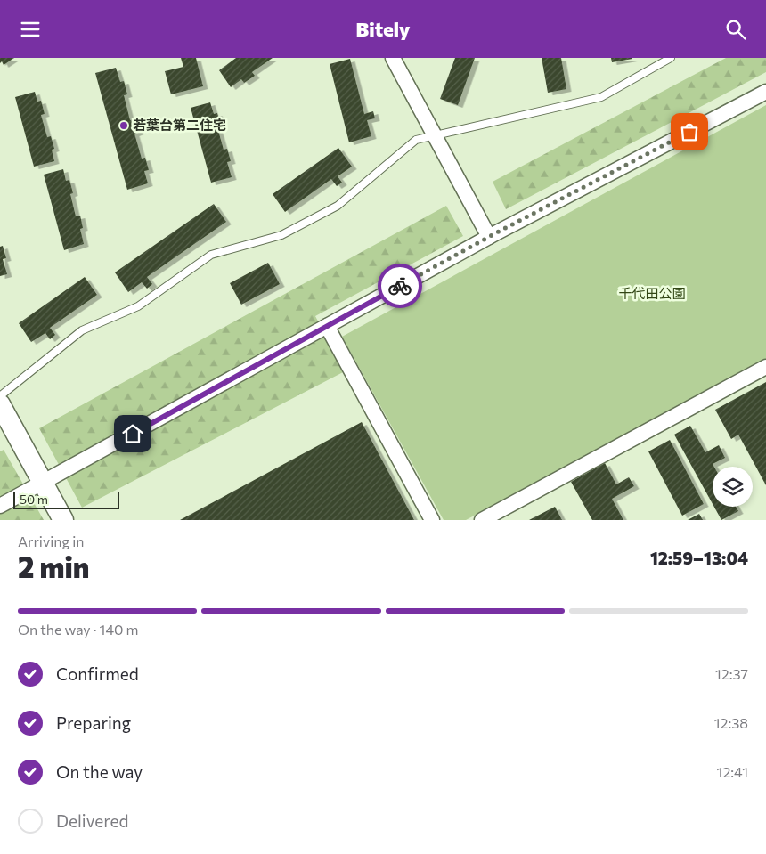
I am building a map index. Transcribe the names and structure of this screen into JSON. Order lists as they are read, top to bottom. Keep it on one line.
{"parks":["千代田公園"],"places":["若葉台第二住宅"],"scale_bar":"50 m","page":{"header":"Bitely","scale":"50 m","heading":["2 min","Arriving in","12:59–13:04"],"bar":"On the way · 140 m","list":[["Confirmed","12:37"],["Preparing","12:38"],["On the way","12:41"],"Delivered"]}}
